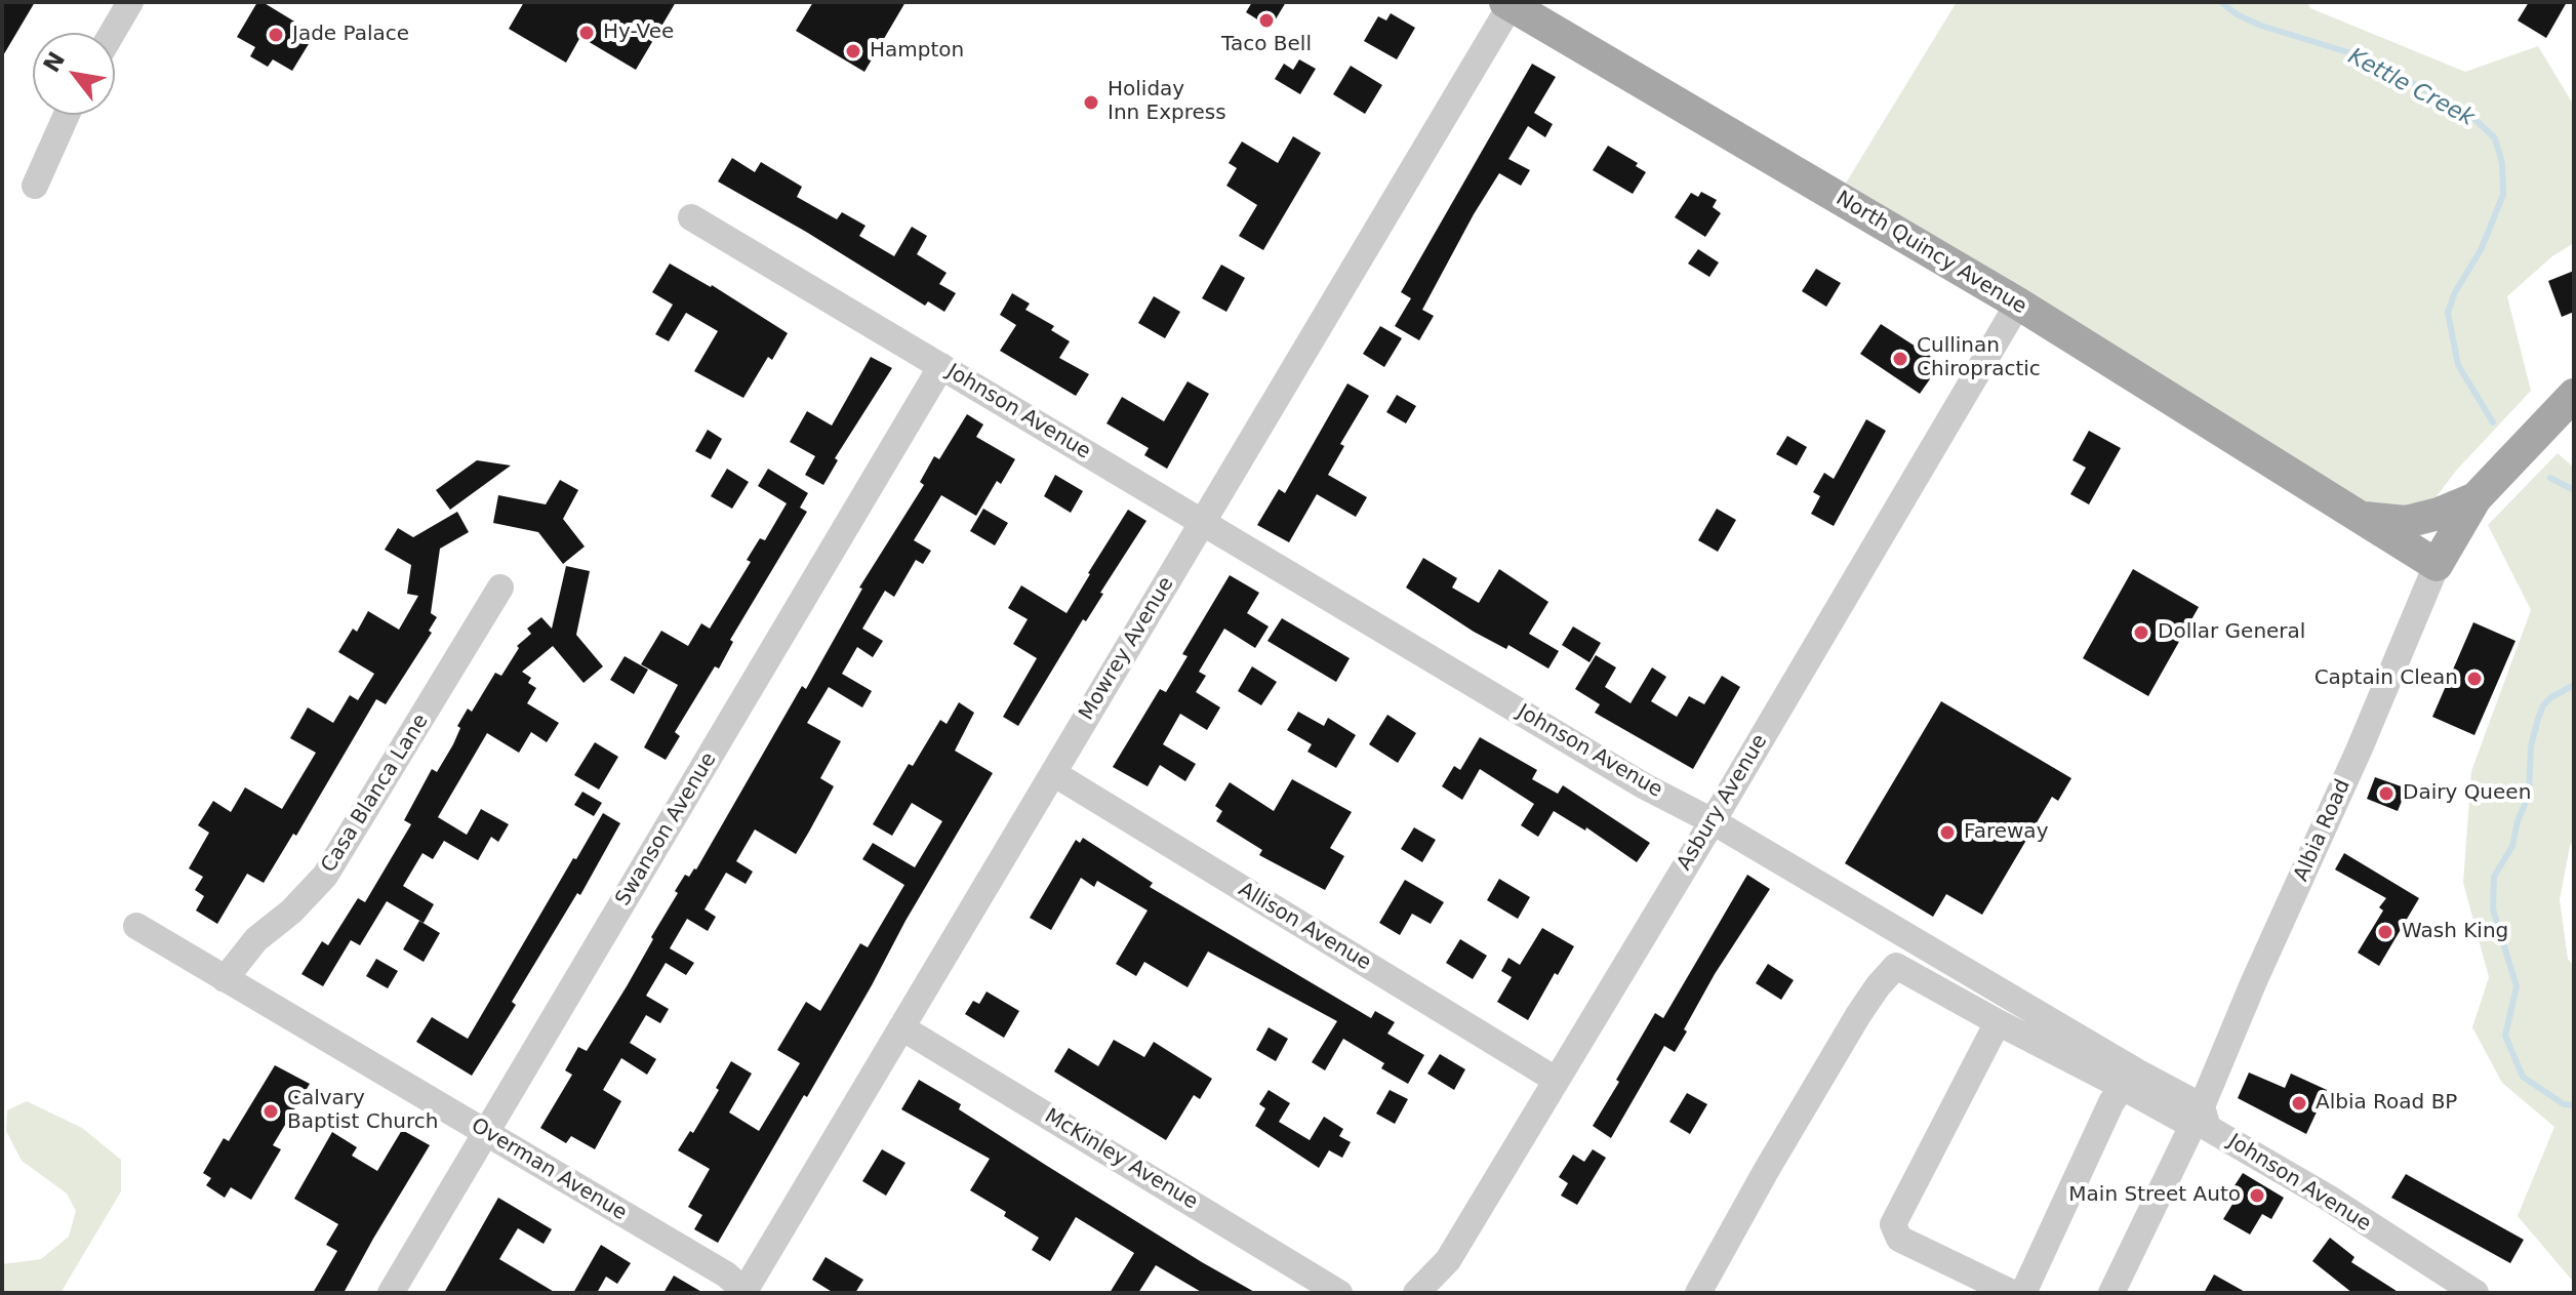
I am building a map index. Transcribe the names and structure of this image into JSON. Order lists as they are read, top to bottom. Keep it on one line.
{"streets":{"main road":["North Quincy Avenue","Albia Road"],"street":["Johnson Avenue","Mowrey Avenue","Casa Blanca Lane","Asbury Avenue","Swanson Avenue","Allison Avenue","McKinley Avenue","Overman Avenue"]},"crossings":[["North Quincy Avenue","Mowrey Avenue"],["North Quincy Avenue","Asbury Avenue"],["North Quincy Avenue","Albia Road"],["Johnson Avenue","Mowrey Avenue"],["Johnson Avenue","Asbury Avenue"],["Johnson Avenue","Swanson Avenue"],["Johnson Avenue","Albia Road"],["Mowrey Avenue","Allison Avenue"],["Mowrey Avenue","McKinley Avenue"],["Mowrey Avenue","Overman Avenue"],["Casa Blanca Lane","Overman Avenue"],["Asbury Avenue","Allison Avenue"],["Swanson Avenue","Overman Avenue"]],"water":["Kettle Creek"],"places":["Taco Bell","Hy-Vee","Jade Palace","Hampton","Holiday Inn Express","Cullinan Chiropractic","Dollar General","Captain Clean","Dairy Queen","Fareway","Wash King","Albia Road BP","Calvary Baptist Church","Main Street Auto"],"north":"top left"}
